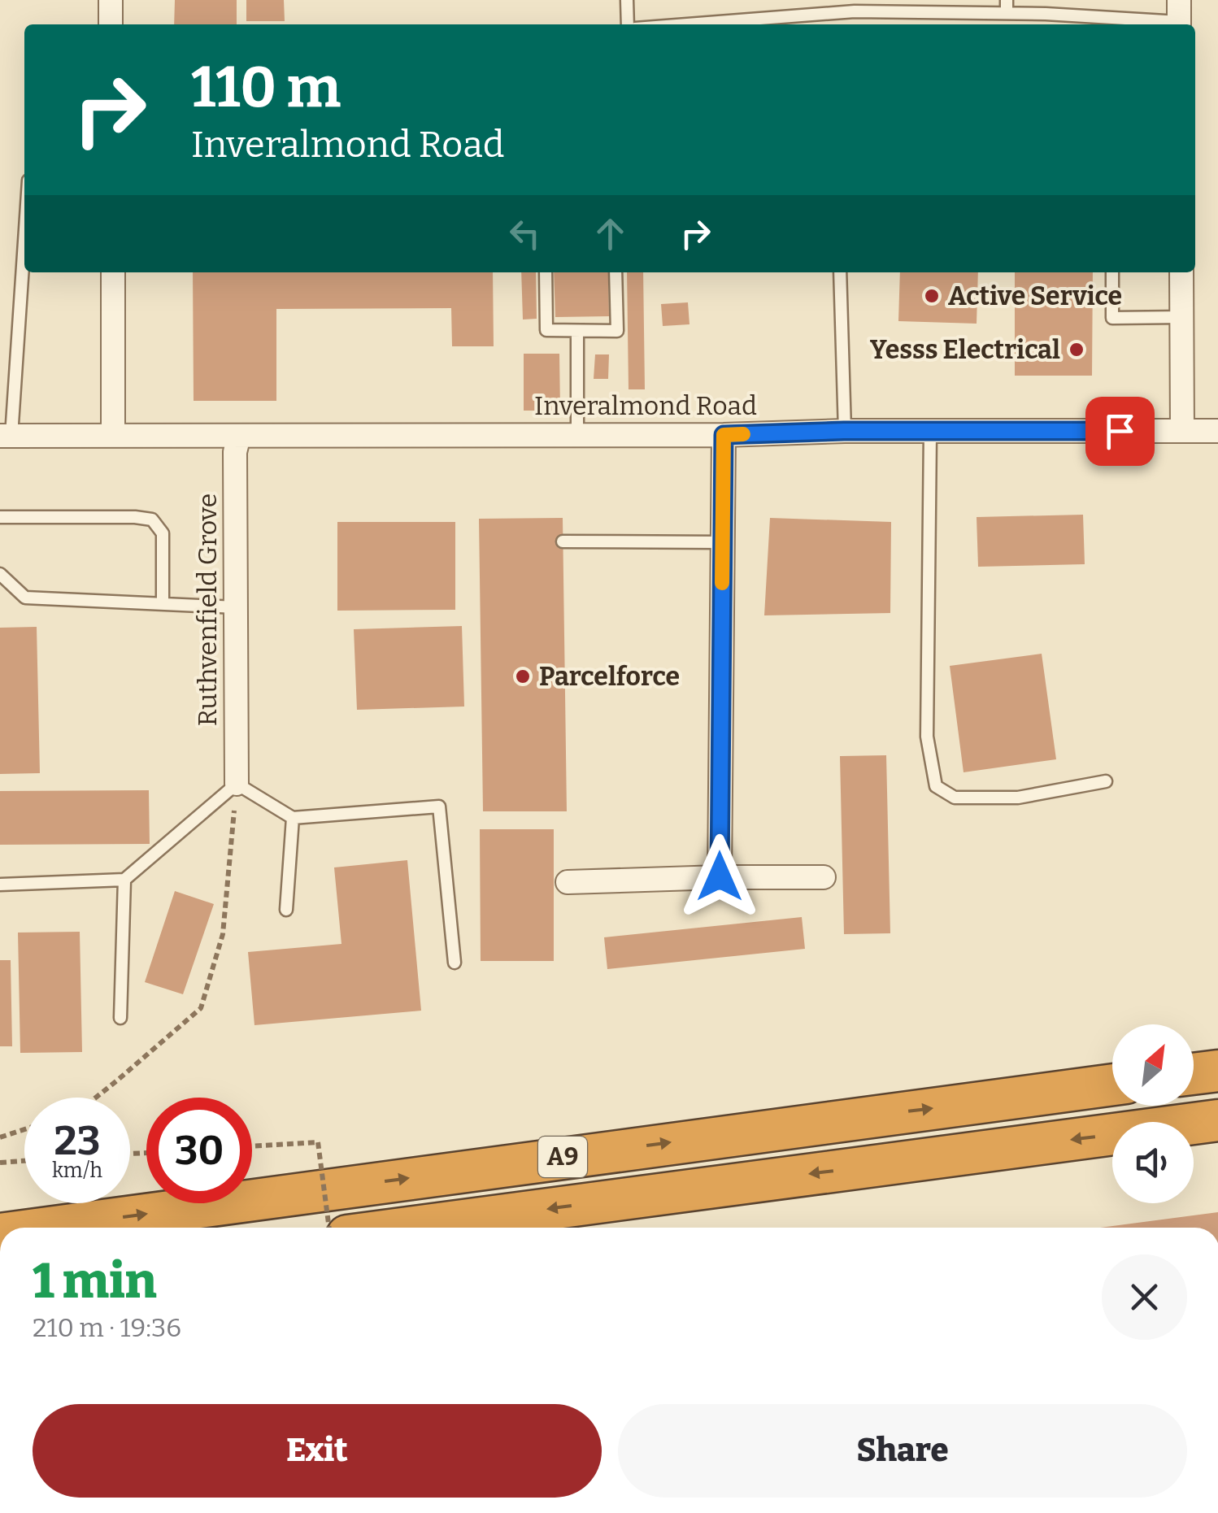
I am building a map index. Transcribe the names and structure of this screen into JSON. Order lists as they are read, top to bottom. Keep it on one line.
{"streets":{"highway":["A9"],"street":["Inveralmond Road","Ruthvenfield Grove"]},"crossings":[["Inveralmond Road","Ruthvenfield Grove"]],"places":["Active Service","Yesss Electrical","Parcelforce"],"north":"top right","page":{"turn":["110 m","Inveralmond Road"],"speed":"23 km/h","limit":"30","heading":["1 min","210 m · 19:36"],"buttons":["Exit","Share"]}}
